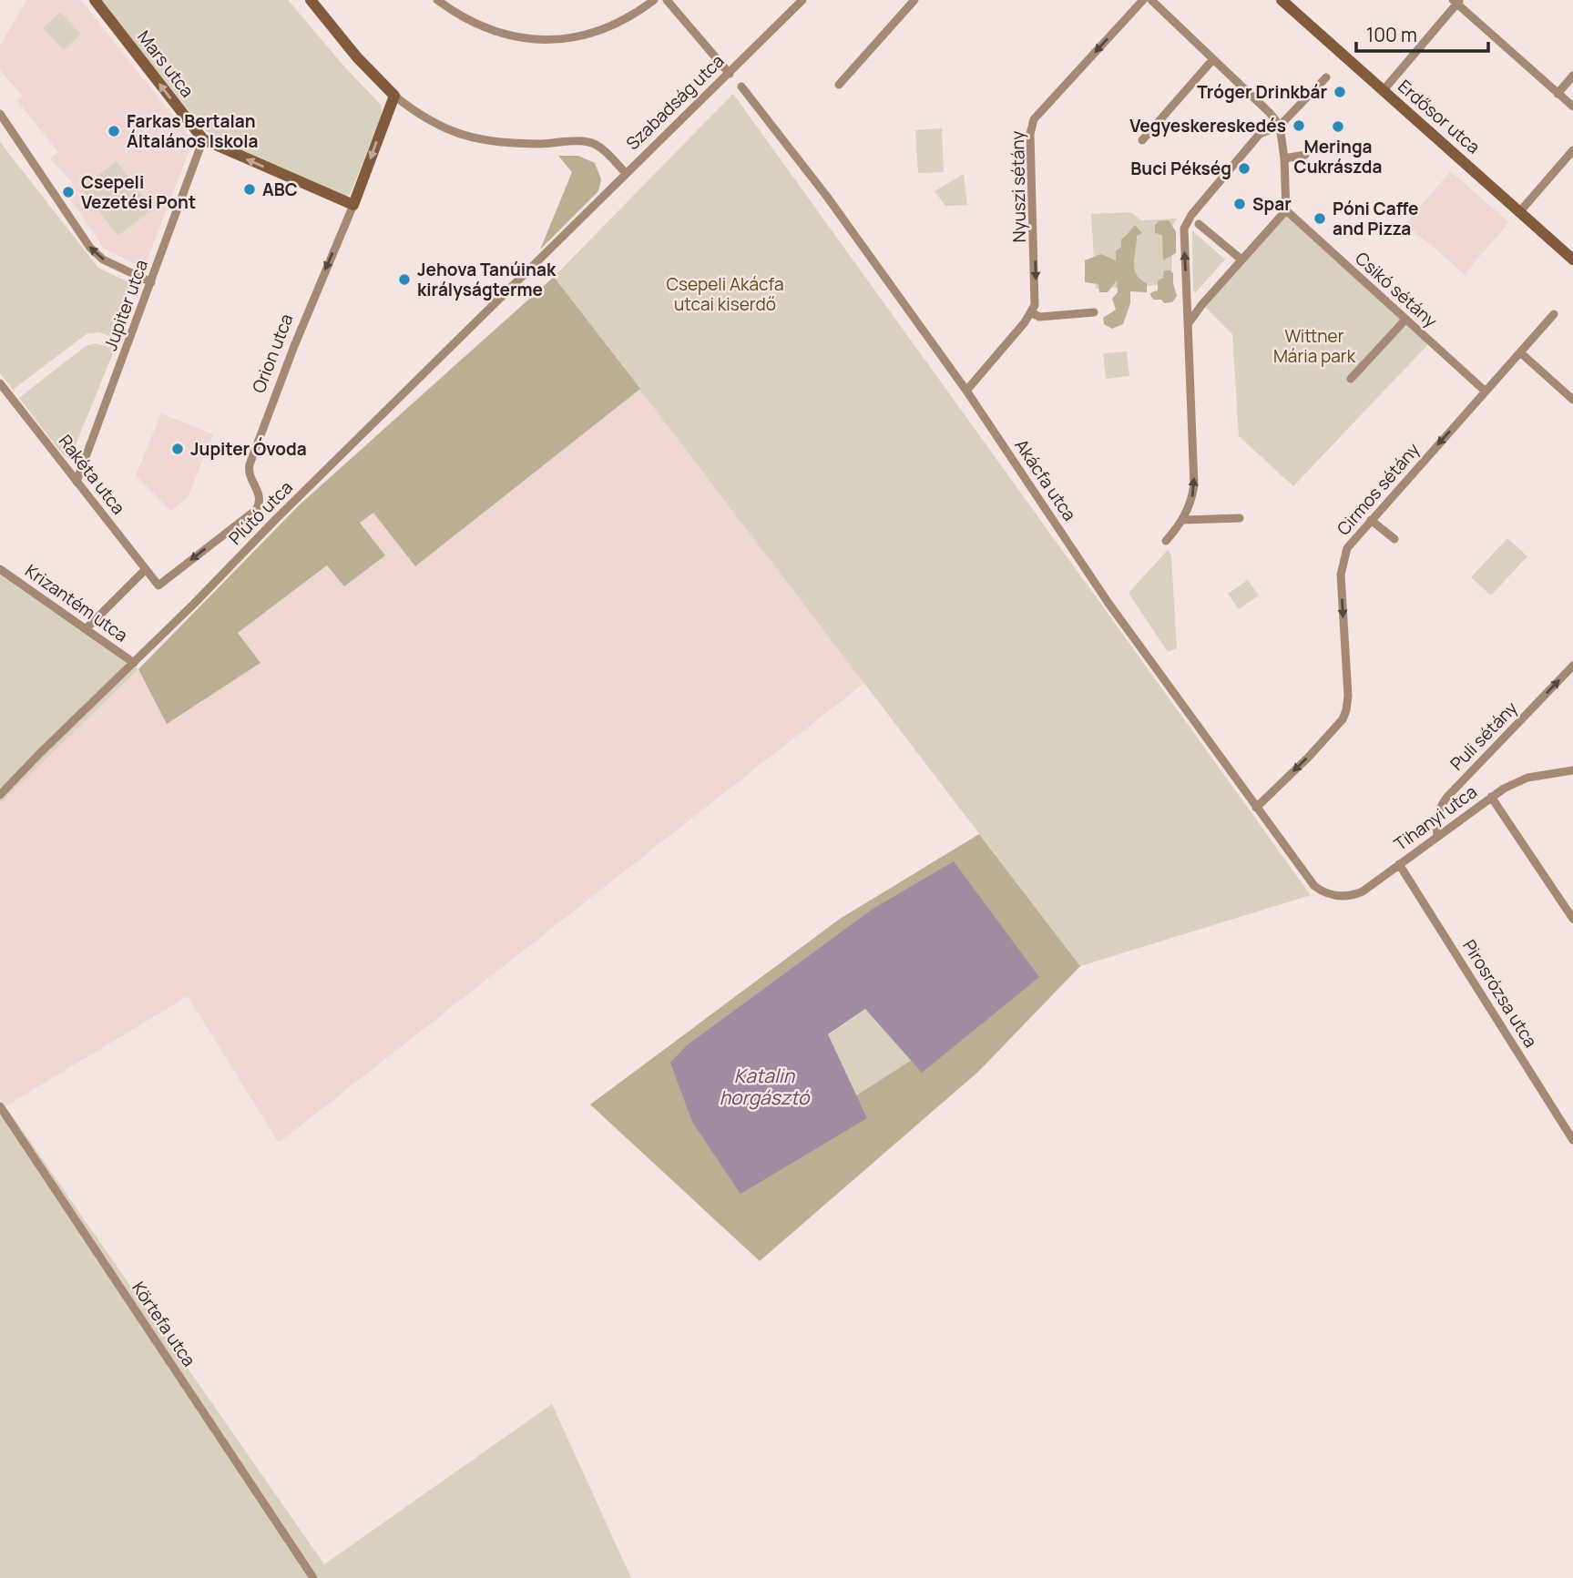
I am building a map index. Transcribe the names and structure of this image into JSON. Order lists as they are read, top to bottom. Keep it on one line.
{"streets":{"street":["Mars utca","Szabadság utca","Erdősor utca","Nyuszi sétány","Csikó sétány","Jupiter utca","Orion utca","Rakéta utca","Akácfa utca","Cirmos sétány","Plútó utca","Krizantém utca","Puli sétány","Tihanyi utca","Pirosrózsa utca","Körtefa utca"]},"crossings":[["Mars utca","Jupiter utca"],["Mars utca","Orion utca"],["Szabadság utca","Orion utca"],["Szabadság utca","Plútó utca"],["Csikó sétány","Cirmos sétány"],["Jupiter utca","Rakéta utca"],["Orion utca","Rakéta utca"],["Akácfa utca","Cirmos sétány"],["Akácfa utca","Tihanyi utca"],["Plútó utca","Krizantém utca"],["Puli sétány","Tihanyi utca"],["Tihanyi utca","Pirosrózsa utca"]],"one_way":["Mars utca","Nyuszi sétány","Orion utca","Cirmos sétány","Puli sétány"],"water":["Katalin horgásztó"],"parks":["Csepeli Akácfa utcai kiserdő","Wittner Mária park"],"places":["Tróger Drinkbár","Vegyeskereskedés","Meringa Cukrászda","Farkas Bertalan Általános Iskola","Buci Pékség","ABC","Csepeli Vezetési Pont","Spar","Póni Caffe and Pizza","Jehova Tanúinak királyságterme","Jupiter Óvoda"],"scale_bar":"100 m"}
